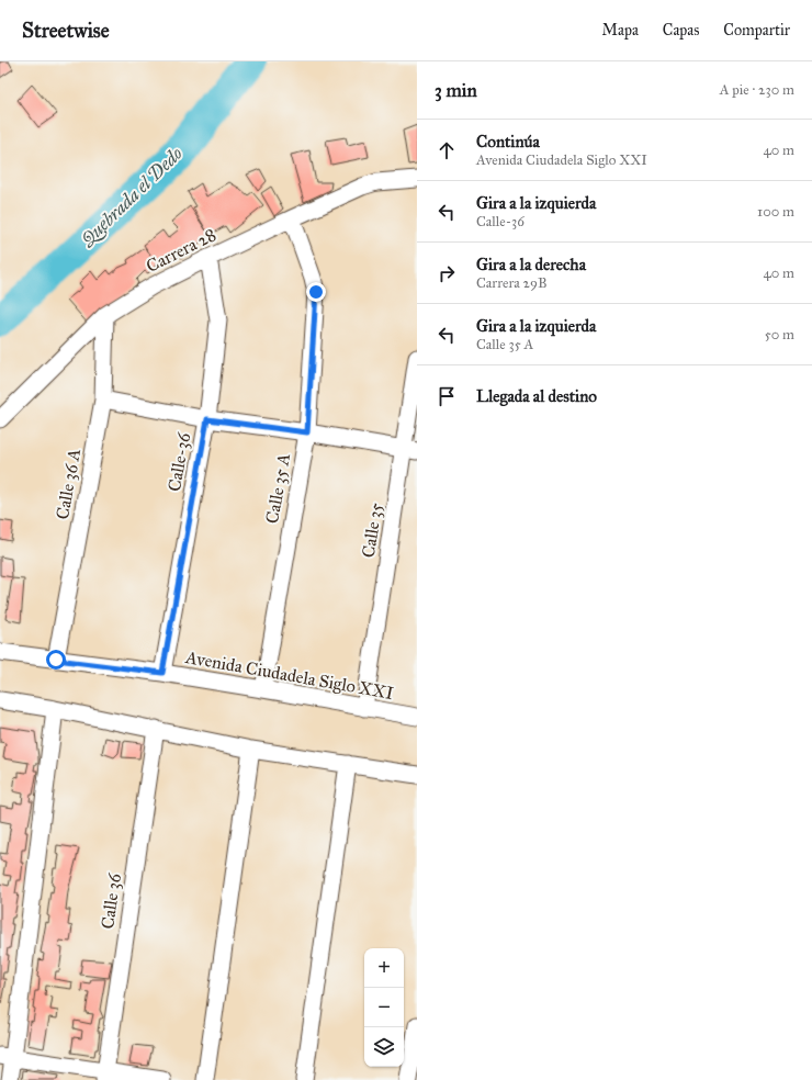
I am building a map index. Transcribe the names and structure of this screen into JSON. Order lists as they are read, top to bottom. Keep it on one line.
{"streets":{"street":["Carrera 28","Calle-36","Calle 36 A","Calle 35 A","Calle 35","Avenida Ciudadela Siglo XXI","Calle 36"]},"crossings":[["Carrera 28","Calle-36"],["Carrera 28","Calle 36 A"],["Carrera 28","Calle 35 A"],["Calle-36","Avenida Ciudadela Siglo XXI"],["Calle 36 A","Avenida Ciudadela Siglo XXI"],["Calle 35 A","Avenida Ciudadela Siglo XXI"],["Calle 35","Avenida Ciudadela Siglo XXI"]],"water":["Quebrada el Dedo"],"page":{"header":"Streetwise","nav":["Mapa","Capas","Compartir"],"heading":["3 min","A pie · 230 m"],"list":[["Continúa","Avenida Ciudadela Siglo XXI","40 m"],["Gira a la izquierda","Calle-36","100 m"],["Gira a la derecha","Carrera 29B","40 m"],["Gira a la izquierda","Calle 35 A","50 m"],"Llegada al destino"],"map_buttons":["+","−"]}}
